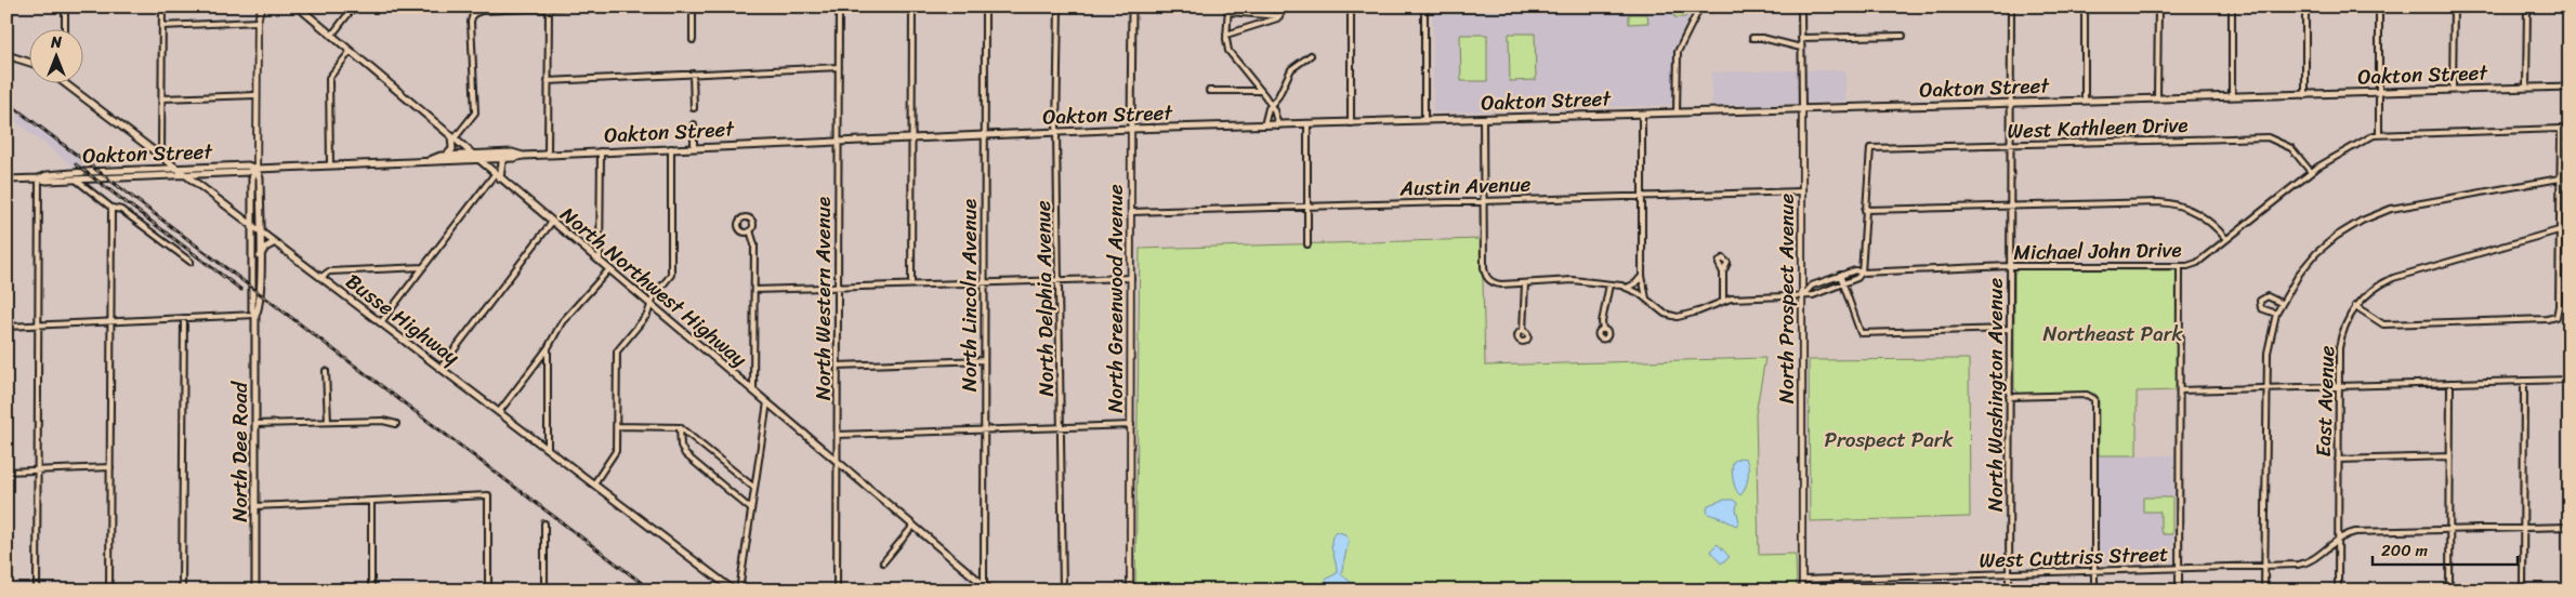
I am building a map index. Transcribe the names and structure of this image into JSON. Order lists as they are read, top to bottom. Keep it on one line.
{"streets":{"main road":["Oakton Street","North Northwest Highway","North Greenwood Avenue","Busse Highway","North Dee Road"],"street":["West Kathleen Drive","Austin Avenue","Michael John Drive","North Lincoln Avenue","North Western Avenue","North Delphia Avenue","North Prospect Avenue","North Washington Avenue","East Avenue","West Cuttriss Street"]},"crossings":[["Oakton Street","North Northwest Highway"],["Oakton Street","North Lincoln Avenue"],["Oakton Street","North Western Avenue"],["Oakton Street","North Delphia Avenue"],["Oakton Street","North Greenwood Avenue"],["Oakton Street","North Prospect Avenue"],["Oakton Street","Busse Highway"],["Oakton Street","North Washington Avenue"],["Oakton Street","North Dee Road"],["West Kathleen Drive","Michael John Drive"],["West Kathleen Drive","North Washington Avenue"],["Austin Avenue","North Greenwood Avenue"],["Austin Avenue","North Prospect Avenue"],["Michael John Drive","North Prospect Avenue"],["Michael John Drive","North Washington Avenue"],["North Northwest Highway","North Lincoln Avenue"],["North Northwest Highway","North Western Avenue"],["North Prospect Avenue","West Cuttriss Street"],["Busse Highway","North Dee Road"],["North Washington Avenue","West Cuttriss Street"],["East Avenue","West Cuttriss Street"]],"parks":["Northeast Park","Prospect Park"],"scale_bar":"200 m","north":"top"}
